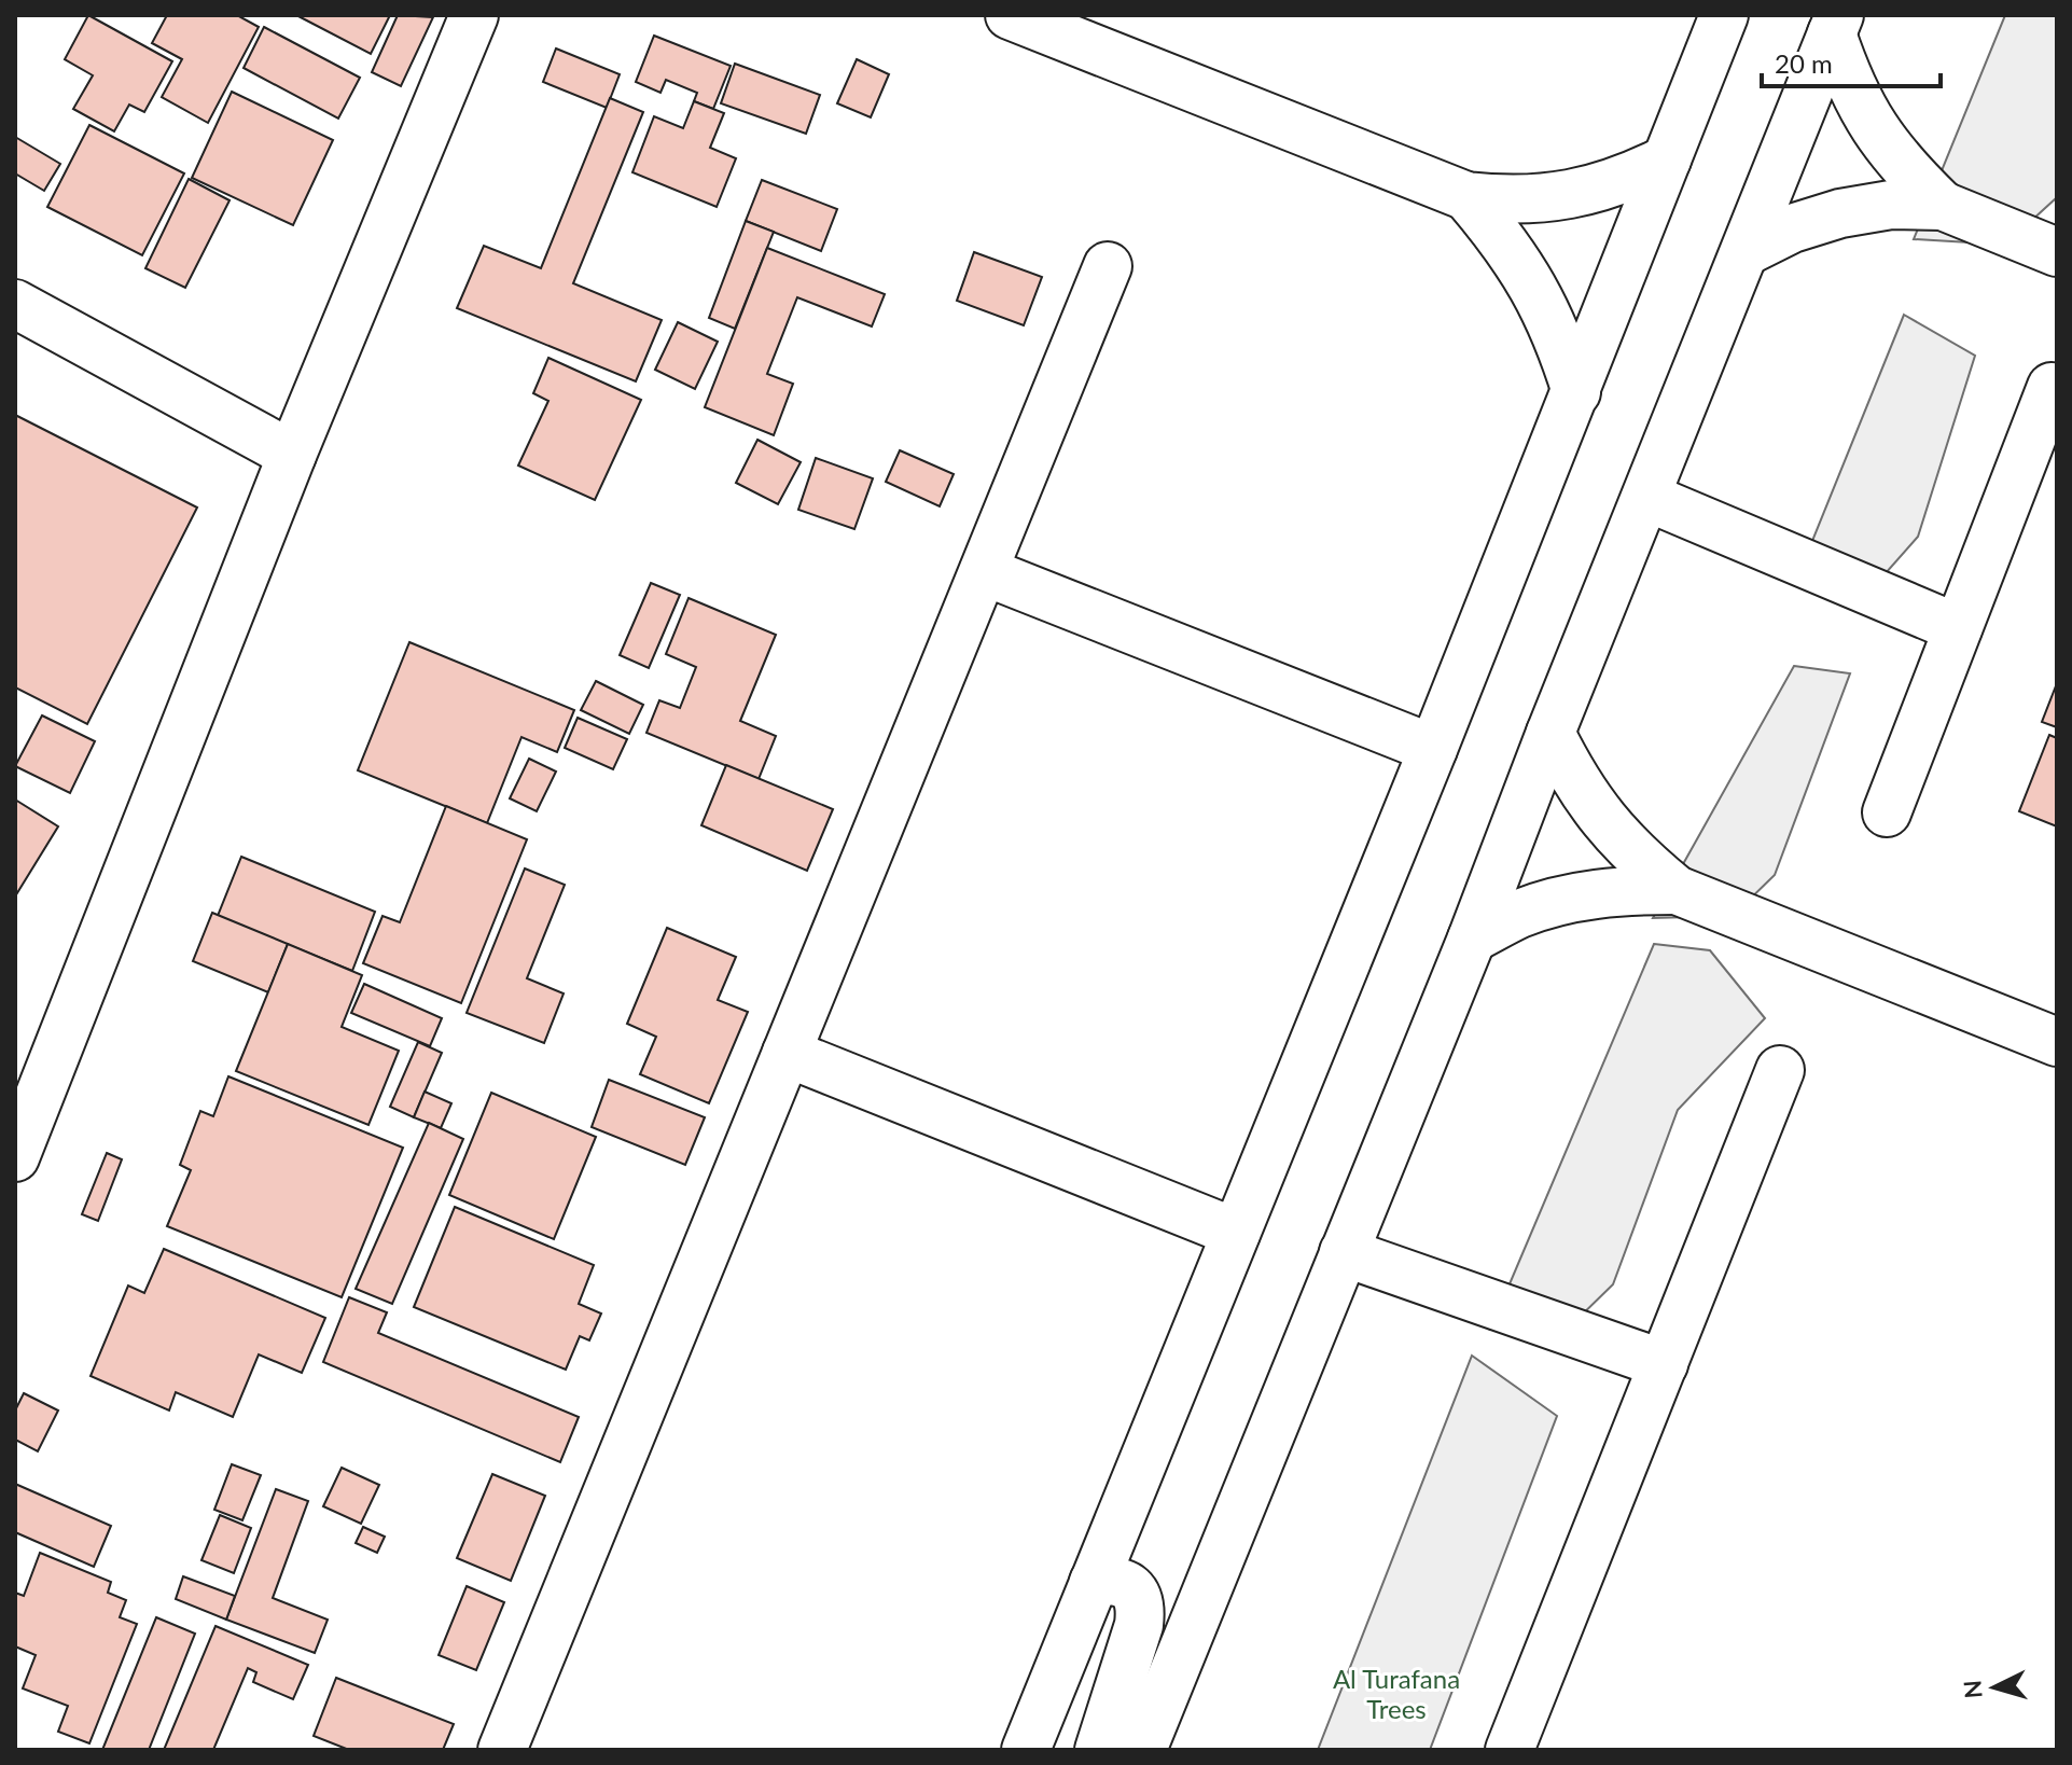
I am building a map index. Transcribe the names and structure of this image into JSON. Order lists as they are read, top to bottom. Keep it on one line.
{"parks":["Al Turafana Trees"],"scale_bar":"20 m","north":"left"}
